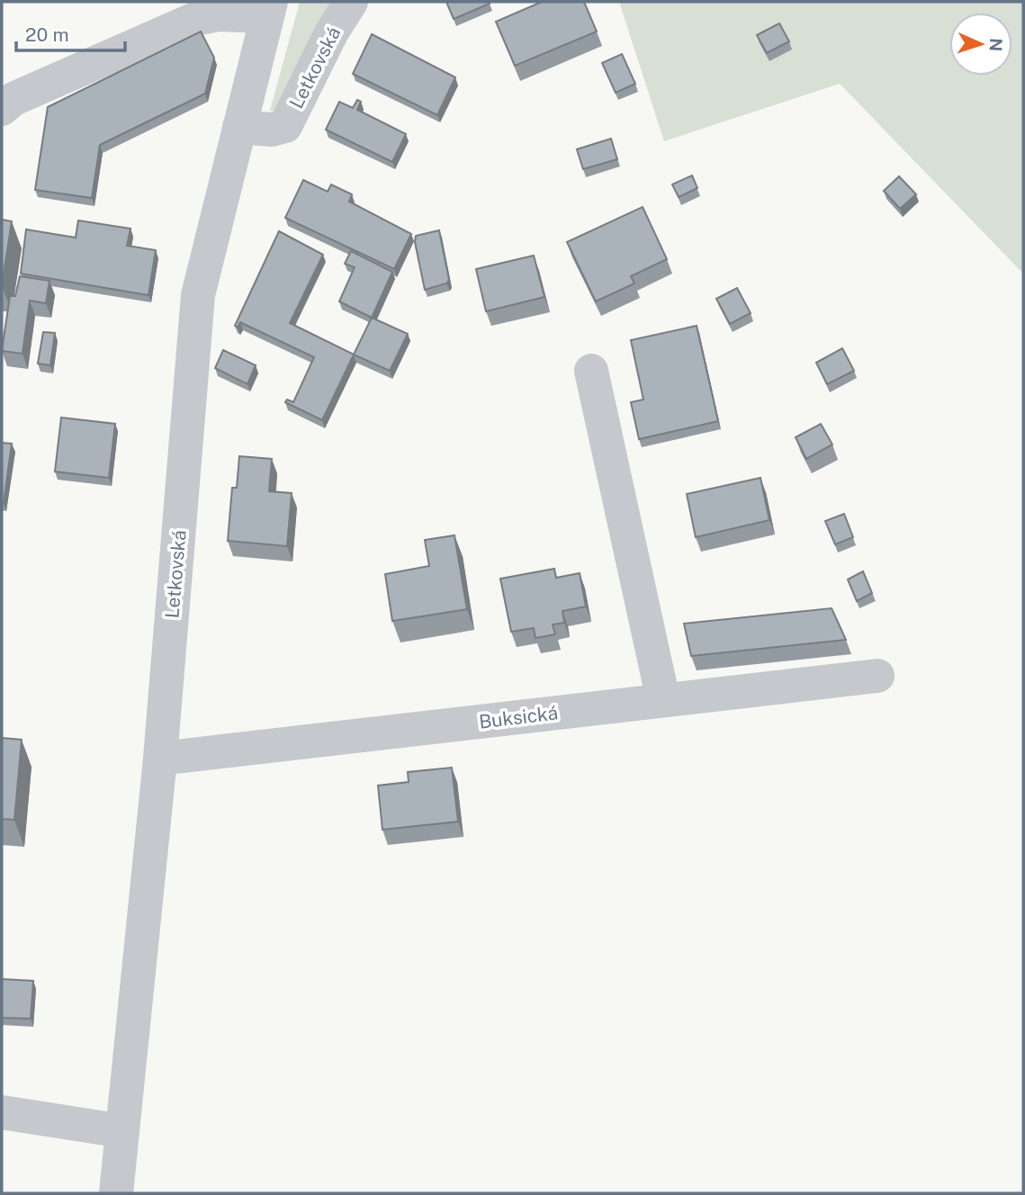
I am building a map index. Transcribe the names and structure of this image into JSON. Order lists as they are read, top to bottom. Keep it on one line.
{"streets":{"street":["Letkovská","Buksická"]},"crossings":[["Letkovská","Buksická"]],"scale_bar":"20 m","north":"right"}
